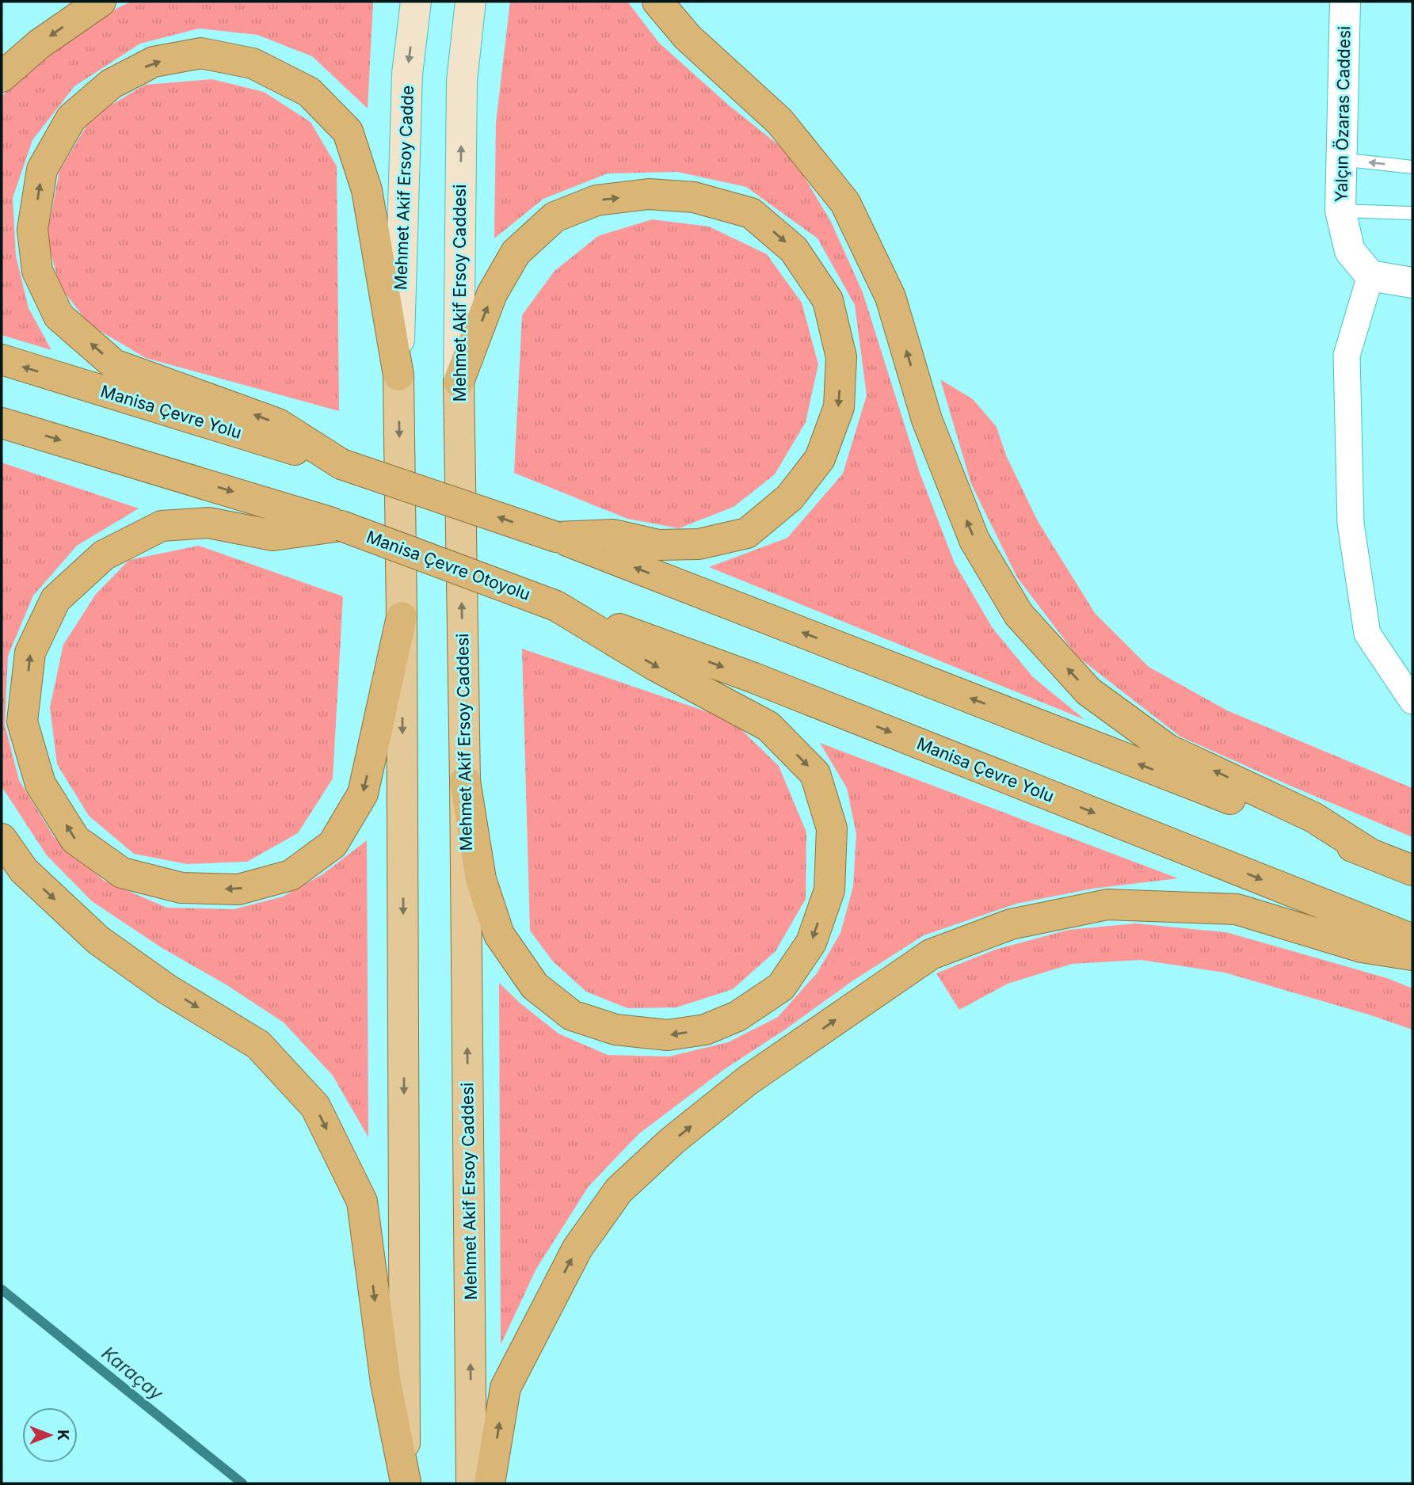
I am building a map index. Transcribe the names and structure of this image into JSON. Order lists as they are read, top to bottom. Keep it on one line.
{"streets":{"highway":["Manisa Çevre Yolu","Manisa Çevre Otoyolu"],"main road":["Mehmet Akif Ersoy Cadde","Mehmet Akif Ersoy Caddesi"],"street":["Yalçın Özaras Caddesi"]},"crossings":[["Manisa Çevre Yolu","Manisa Çevre Otoyolu"]],"one_way":["Mehmet Akif Ersoy Cadde"],"water":["Karaçay"],"north":"right"}
